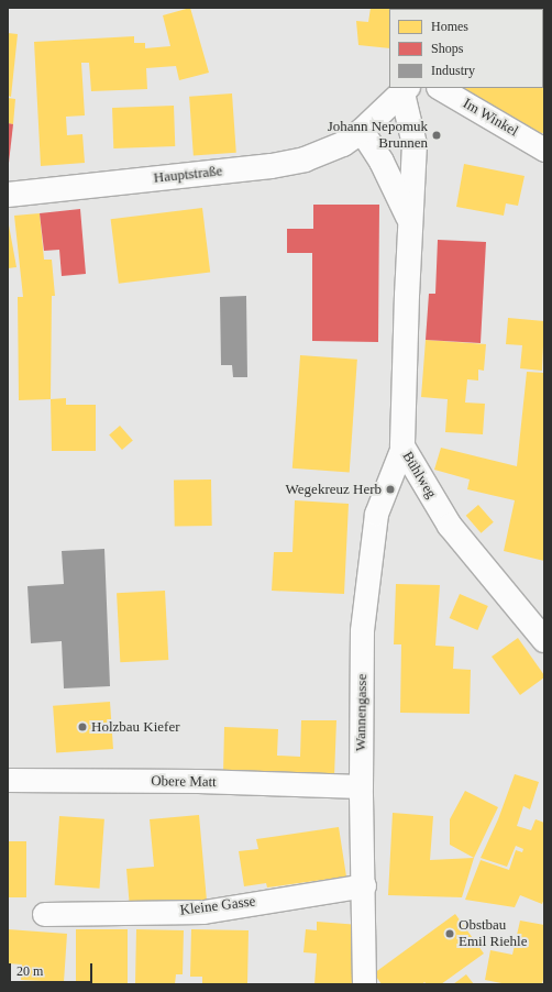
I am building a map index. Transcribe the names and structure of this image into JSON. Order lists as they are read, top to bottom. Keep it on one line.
{"streets":{"street":["Im Winkel","Hauptstraße","Bühlweg","Wannengasse","Obere Matt","Kleine Gasse"]},"crossings":[["Hauptstraße","Bühlweg"],["Bühlweg","Wannengasse"],["Wannengasse","Obere Matt"],["Wannengasse","Kleine Gasse"]],"places":["Johann Nepomuk Brunnen","Wegekreuz Herb","Holzbau Kiefer","Obstbau Emil Riehle"],"legend":["Homes","Shops","Industry"],"scale_bar":"20 m"}
